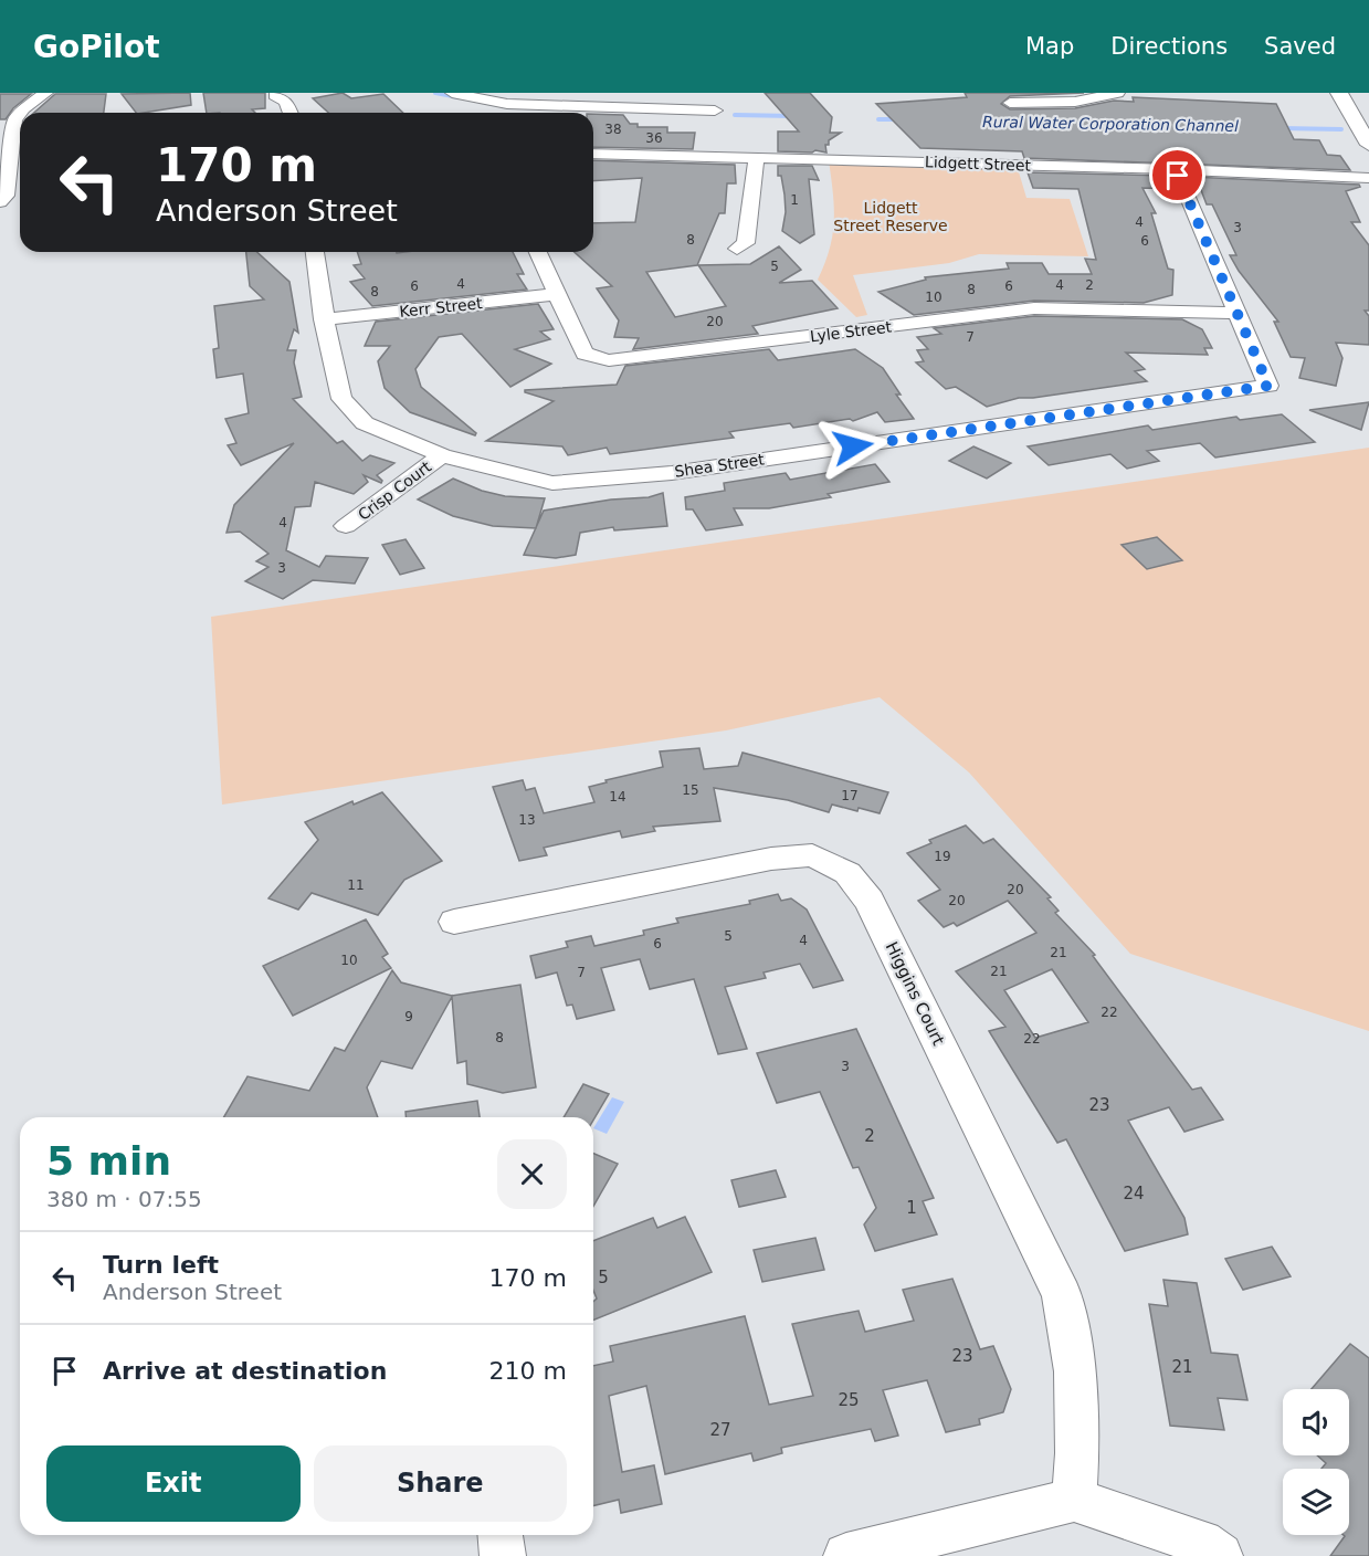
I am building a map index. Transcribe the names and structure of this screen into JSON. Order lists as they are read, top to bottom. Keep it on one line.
{"streets":{"street":["Lidgett Street","Kerr Street","Lyle Street","Shea Street","Crisp Court","Higgins Court"]},"crossings":[["Kerr Street","Shea Street"],["Lyle Street","Shea Street"],["Shea Street","Crisp Court"]],"water":["Rural Water Corporation Channel"],"parks":["Lidgett Street Reserve"],"house_numbers":["38","36","1","4","3","8","6","5","4","4","2","6","6","8","8","10","20","7","4","3","15","17","14","13","19","11","20","20","5","4","6","21","10","21","7","22","9","8","22","3","23","2","24","1","5","23","21","25","27"],"page":{"header":"GoPilot","nav":["Map","Directions","Saved"],"turn":["170 m","Anderson Street"],"heading":["5 min","380 m · 07:55"],"list":[{"name":"Turn left","note":"Anderson Street","value":"170 m"},{"name":"Arrive at destination","value":"210 m"}],"buttons":["Exit","Share"]}}
